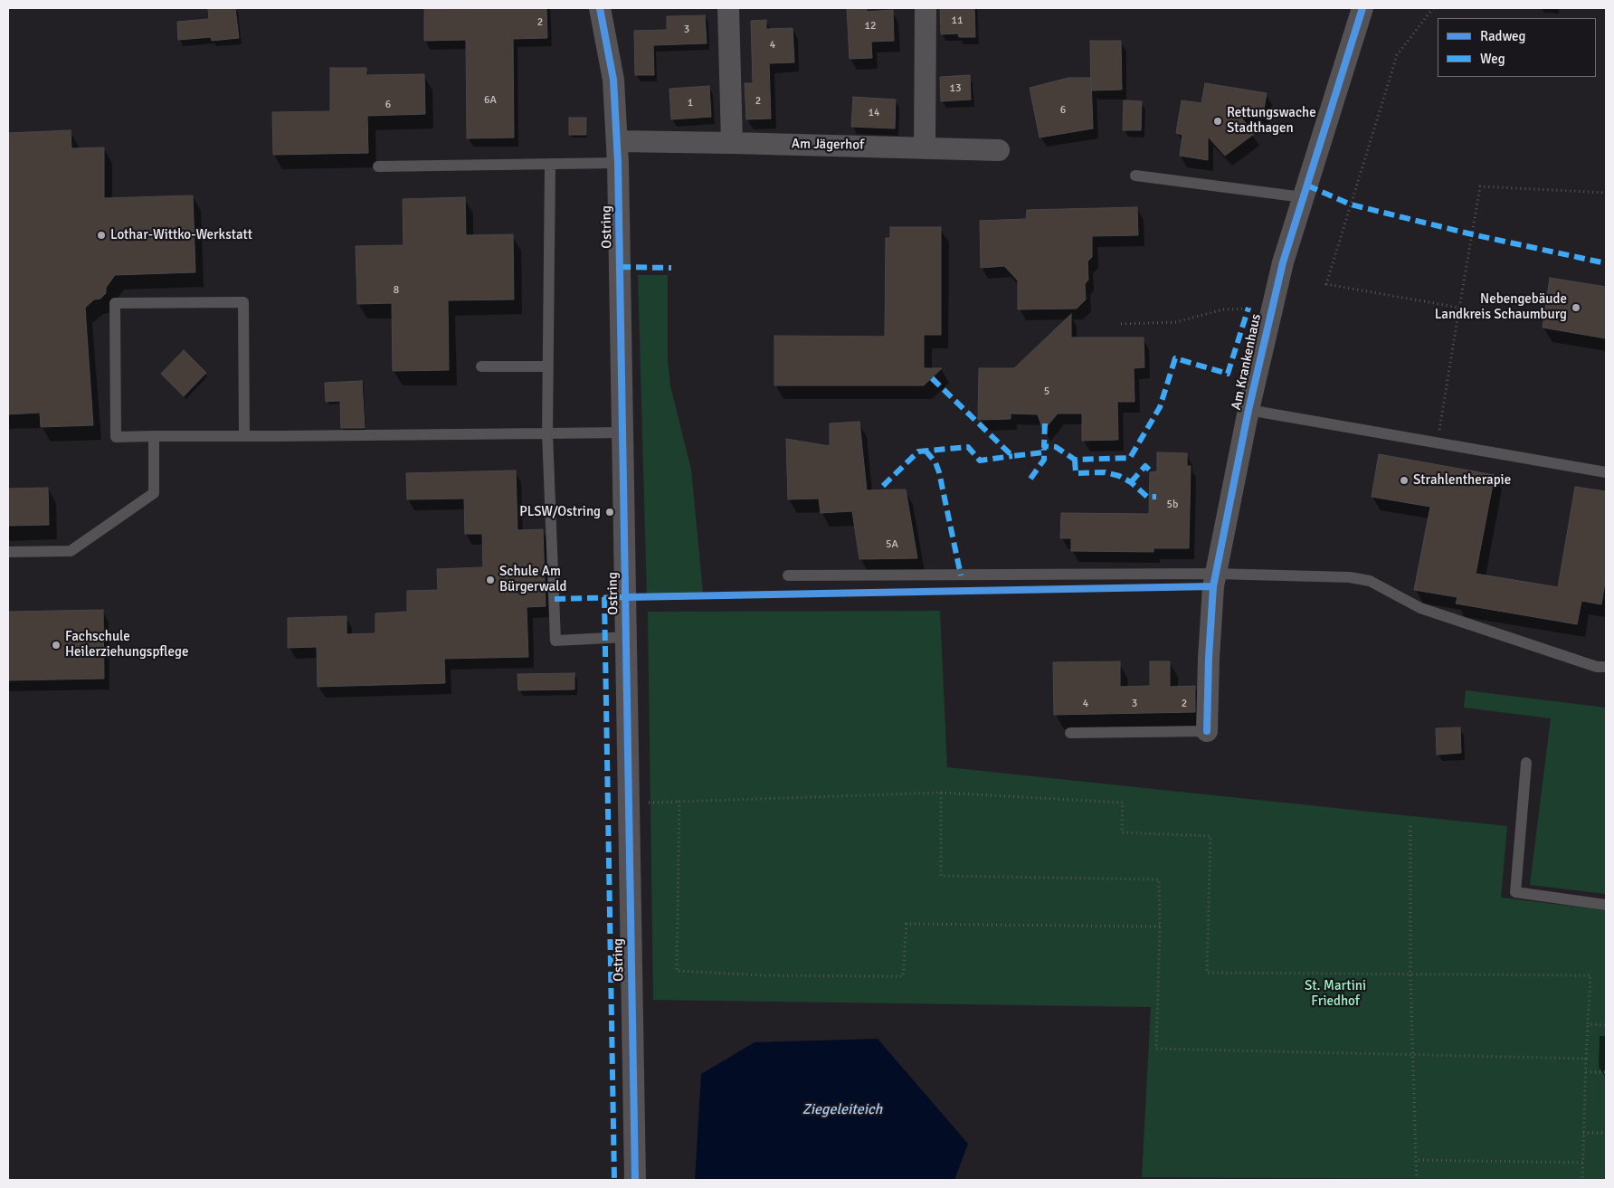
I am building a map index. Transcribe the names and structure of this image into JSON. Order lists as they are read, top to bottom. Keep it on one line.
{"streets":{"street":["Am Jägerhof","Ostring","Am Krankenhaus"]},"crossings":[["Am Jägerhof","Ostring"]],"water":["Ziegeleiteich"],"parks":["St. Martini Friedhof"],"places":["Rettungswache Stadthagen","Lothar-Wittko-Werkstatt","Nebengebäude Landkreis Schaumburg","Strahlentherapie","PLSW/Ostring","Schule Am Bürgerwald","Fachschule Heilerziehungspflege"],"house_numbers":["11","2","12","3","4","13","6A","2","1","6","6","14","8","5","5b","5A","4","3","2"],"legend":["Radweg","Weg"]}
